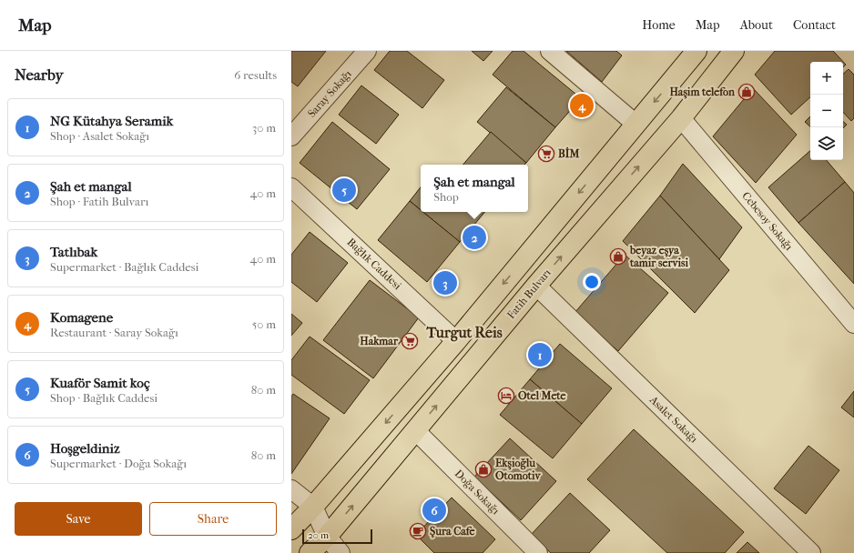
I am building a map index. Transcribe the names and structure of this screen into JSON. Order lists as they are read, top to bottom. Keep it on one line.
{"streets":{"main road":["Fatih Bulvarı"],"street":["Saray Sokağı","Cebesoy Sokağı","Bağlık Caddesi","Asalet Sokağı","Doğa Sokağı"]},"crossings":[["Cebesoy Sokağı","Fatih Bulvarı"],["Fatih Bulvarı","Asalet Sokağı"],["Fatih Bulvarı","Doğa Sokağı"]],"districts":["Turgut Reis"],"places":{"shop":["Haşim telefon","beyaz eşya tamir servisi","Ekşioğlu Otomotiv"],"supermarket":["BİM","Hakmar"],"hotel":["Otel Mete"],"cafe":["Şura Cafe"]},"scale_bar":"20 m","page":{"header":"Map","nav":["Home","Map","About","Contact"],"heading":["Nearby","6 results"],"map_buttons":["+","−"],"pins":["4","5","2","3","1","6"],"list":[{"mark":"1","name":"NG Kütahya Seramik","note":"Shop · Asalet Sokağı","value":"30 m"},{"mark":"2","name":"Şah et mangal","note":"Shop · Fatih Bulvarı","value":"40 m"},{"mark":"3","name":"Tatlıbak","note":"Supermarket · Bağlık Caddesi","value":"40 m"},{"mark":"4","name":"Komagene","note":"Restaurant · Saray Sokağı","value":"50 m"},{"mark":"5","name":"Kuaför Samit koç","note":"Shop · Bağlık Caddesi","value":"80 m"},{"mark":"6","name":"Hoşgeldiniz","note":"Supermarket · Doğa Sokağı","value":"80 m"}],"popup":["Şah et mangal","Shop"],"buttons":["Save","Share"],"scale":"20 m"}}
